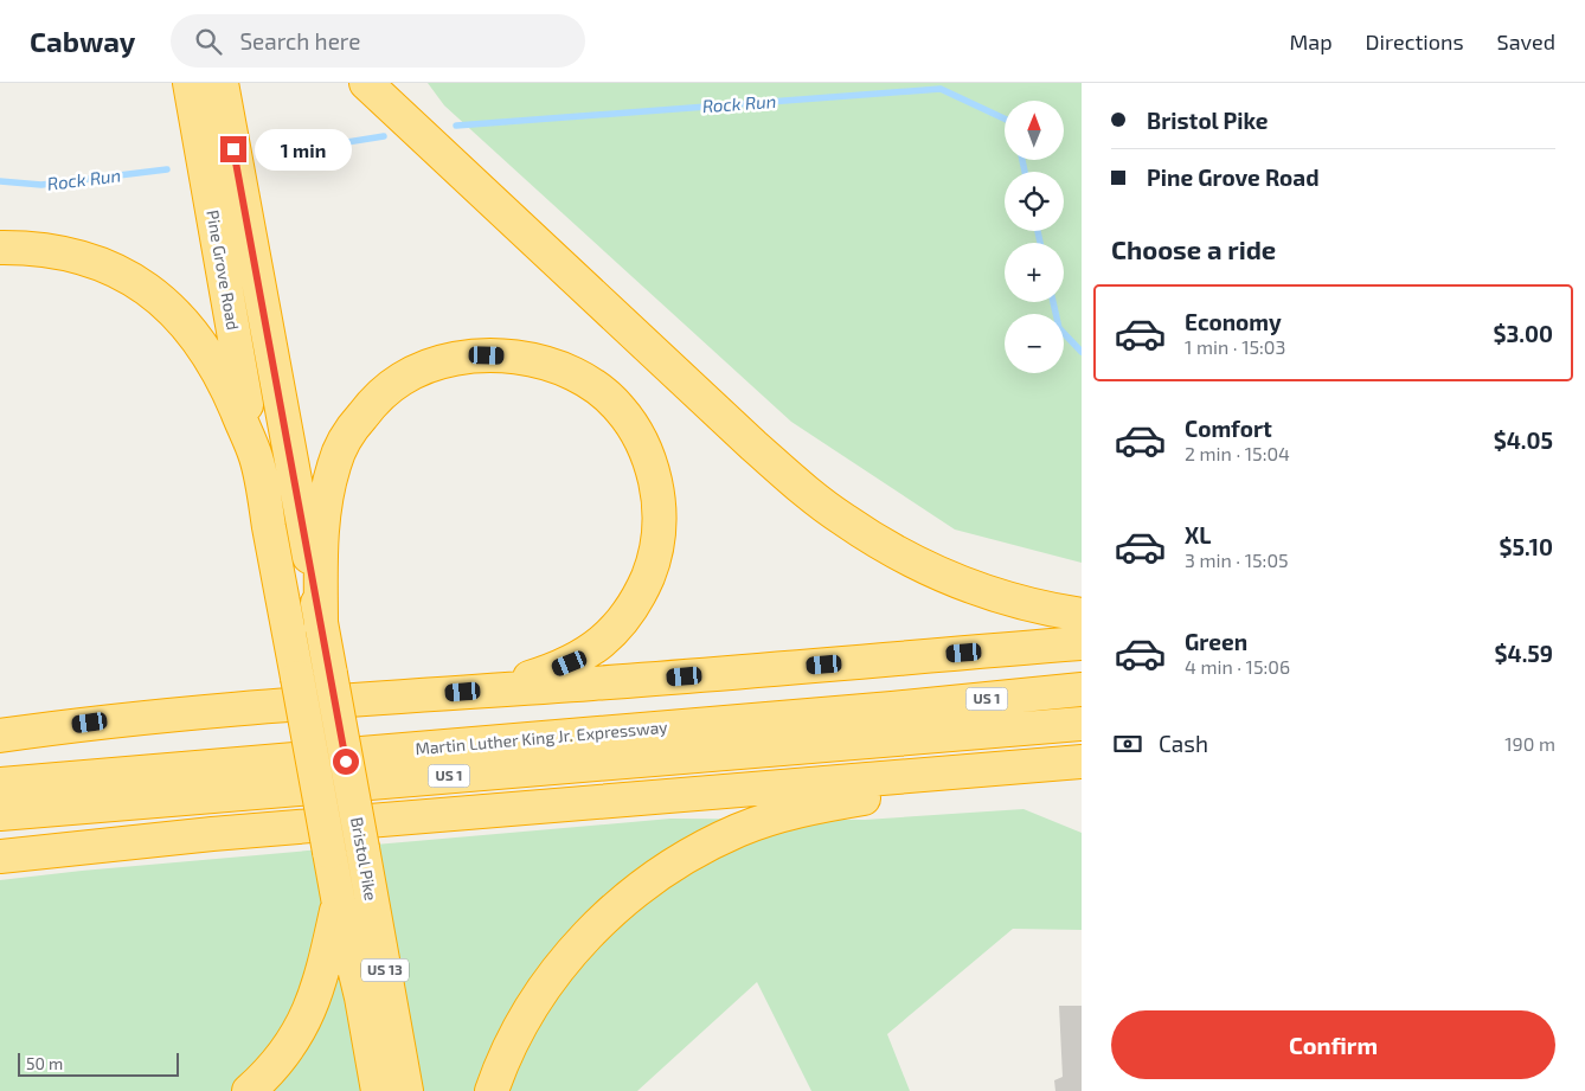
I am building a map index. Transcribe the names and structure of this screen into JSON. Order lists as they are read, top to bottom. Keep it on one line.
{"streets":{"highway":["Pine Grove Road","US 1","Martin Luther King Jr. Expressway","Bristol Pike","US 13"]},"crossings":[["Pine Grove Road","Bristol Pike"],["Pine Grove Road","US 13"]],"water":["Rock Run"],"scale_bar":"50 m","north":"top","page":{"header":"Cabway","search":"Search here","nav":["Map","Directions","Saved"],"banner":["Bristol Pike","Pine Grove Road"],"map_buttons":["+","−"],"bubble":"1 min","heading":"Choose a ride","list":[{"name":"Economy","note":"1 min · 15:03","value":"$3.00"},{"name":"Comfort","note":"2 min · 15:04","value":"$4.05"},{"name":"XL","note":"3 min · 15:05","value":"$5.10"},{"name":"Green","note":"4 min · 15:06","value":"$4.59"}],"pay":["Cash","190 m"],"buttons":"Confirm","scale":"50 m"}}
